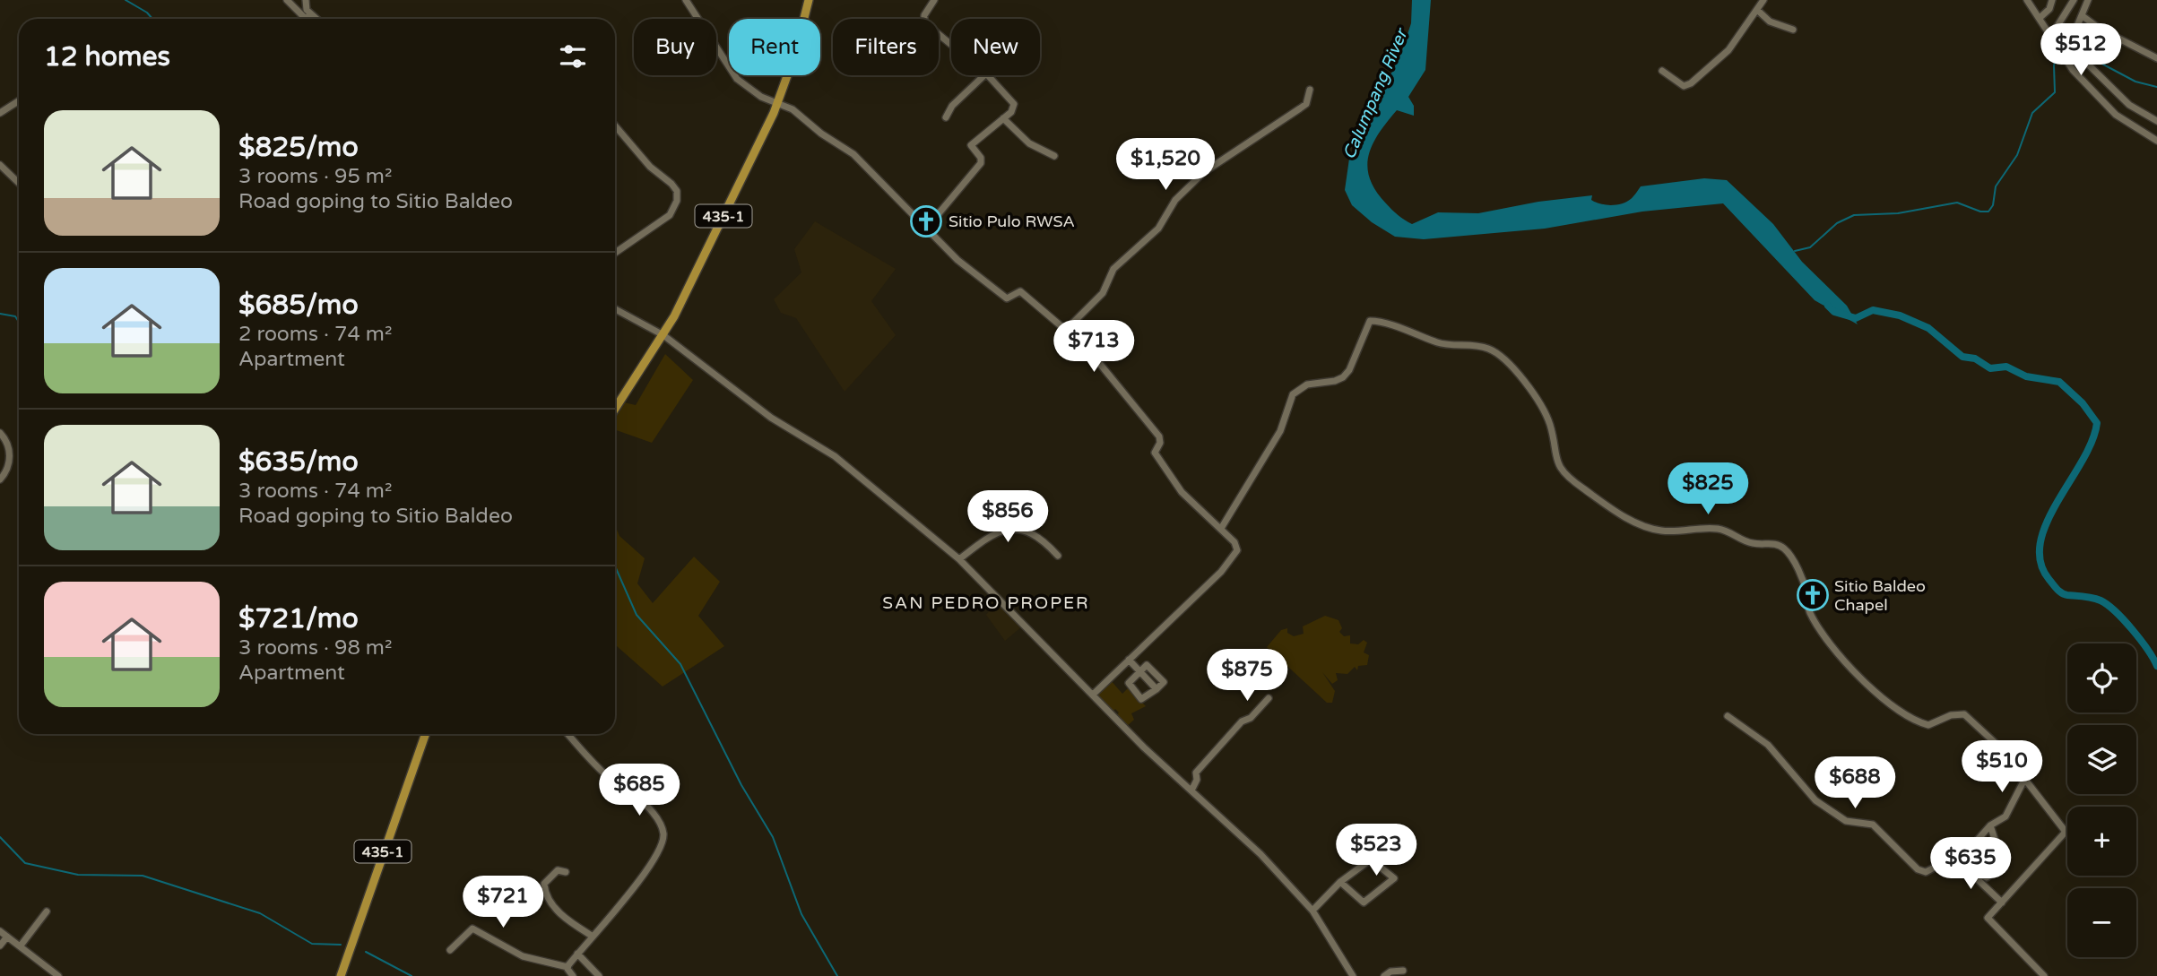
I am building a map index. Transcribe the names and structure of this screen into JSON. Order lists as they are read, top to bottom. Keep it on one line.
{"streets":{"main road":["435-1"]},"districts":["SAN PEDRO PROPER"],"water":["Calumpang River"],"places":{"church":["Sitio Pulo RWSA","Sitio Baldeo Chapel"]},"page":{"chip":["Buy","Rent","Filters","New"],"heading":"12 homes","price":["$512","$1,520","$713","$825","$856","$875","$510","$688","$685","$523","$635","$721"],"list":[{"name":"$825/mo","note":"3 rooms · 95 m² · Road goping to Sitio Baldeo"},{"name":"$685/mo","note":"2 rooms · 74 m² · Apartment"},{"name":"$635/mo","note":"3 rooms · 74 m² · Road goping to Sitio Baldeo"},{"name":"$721/mo","note":"3 rooms · 98 m² · Apartment"}],"map_buttons":["+","−"]}}
